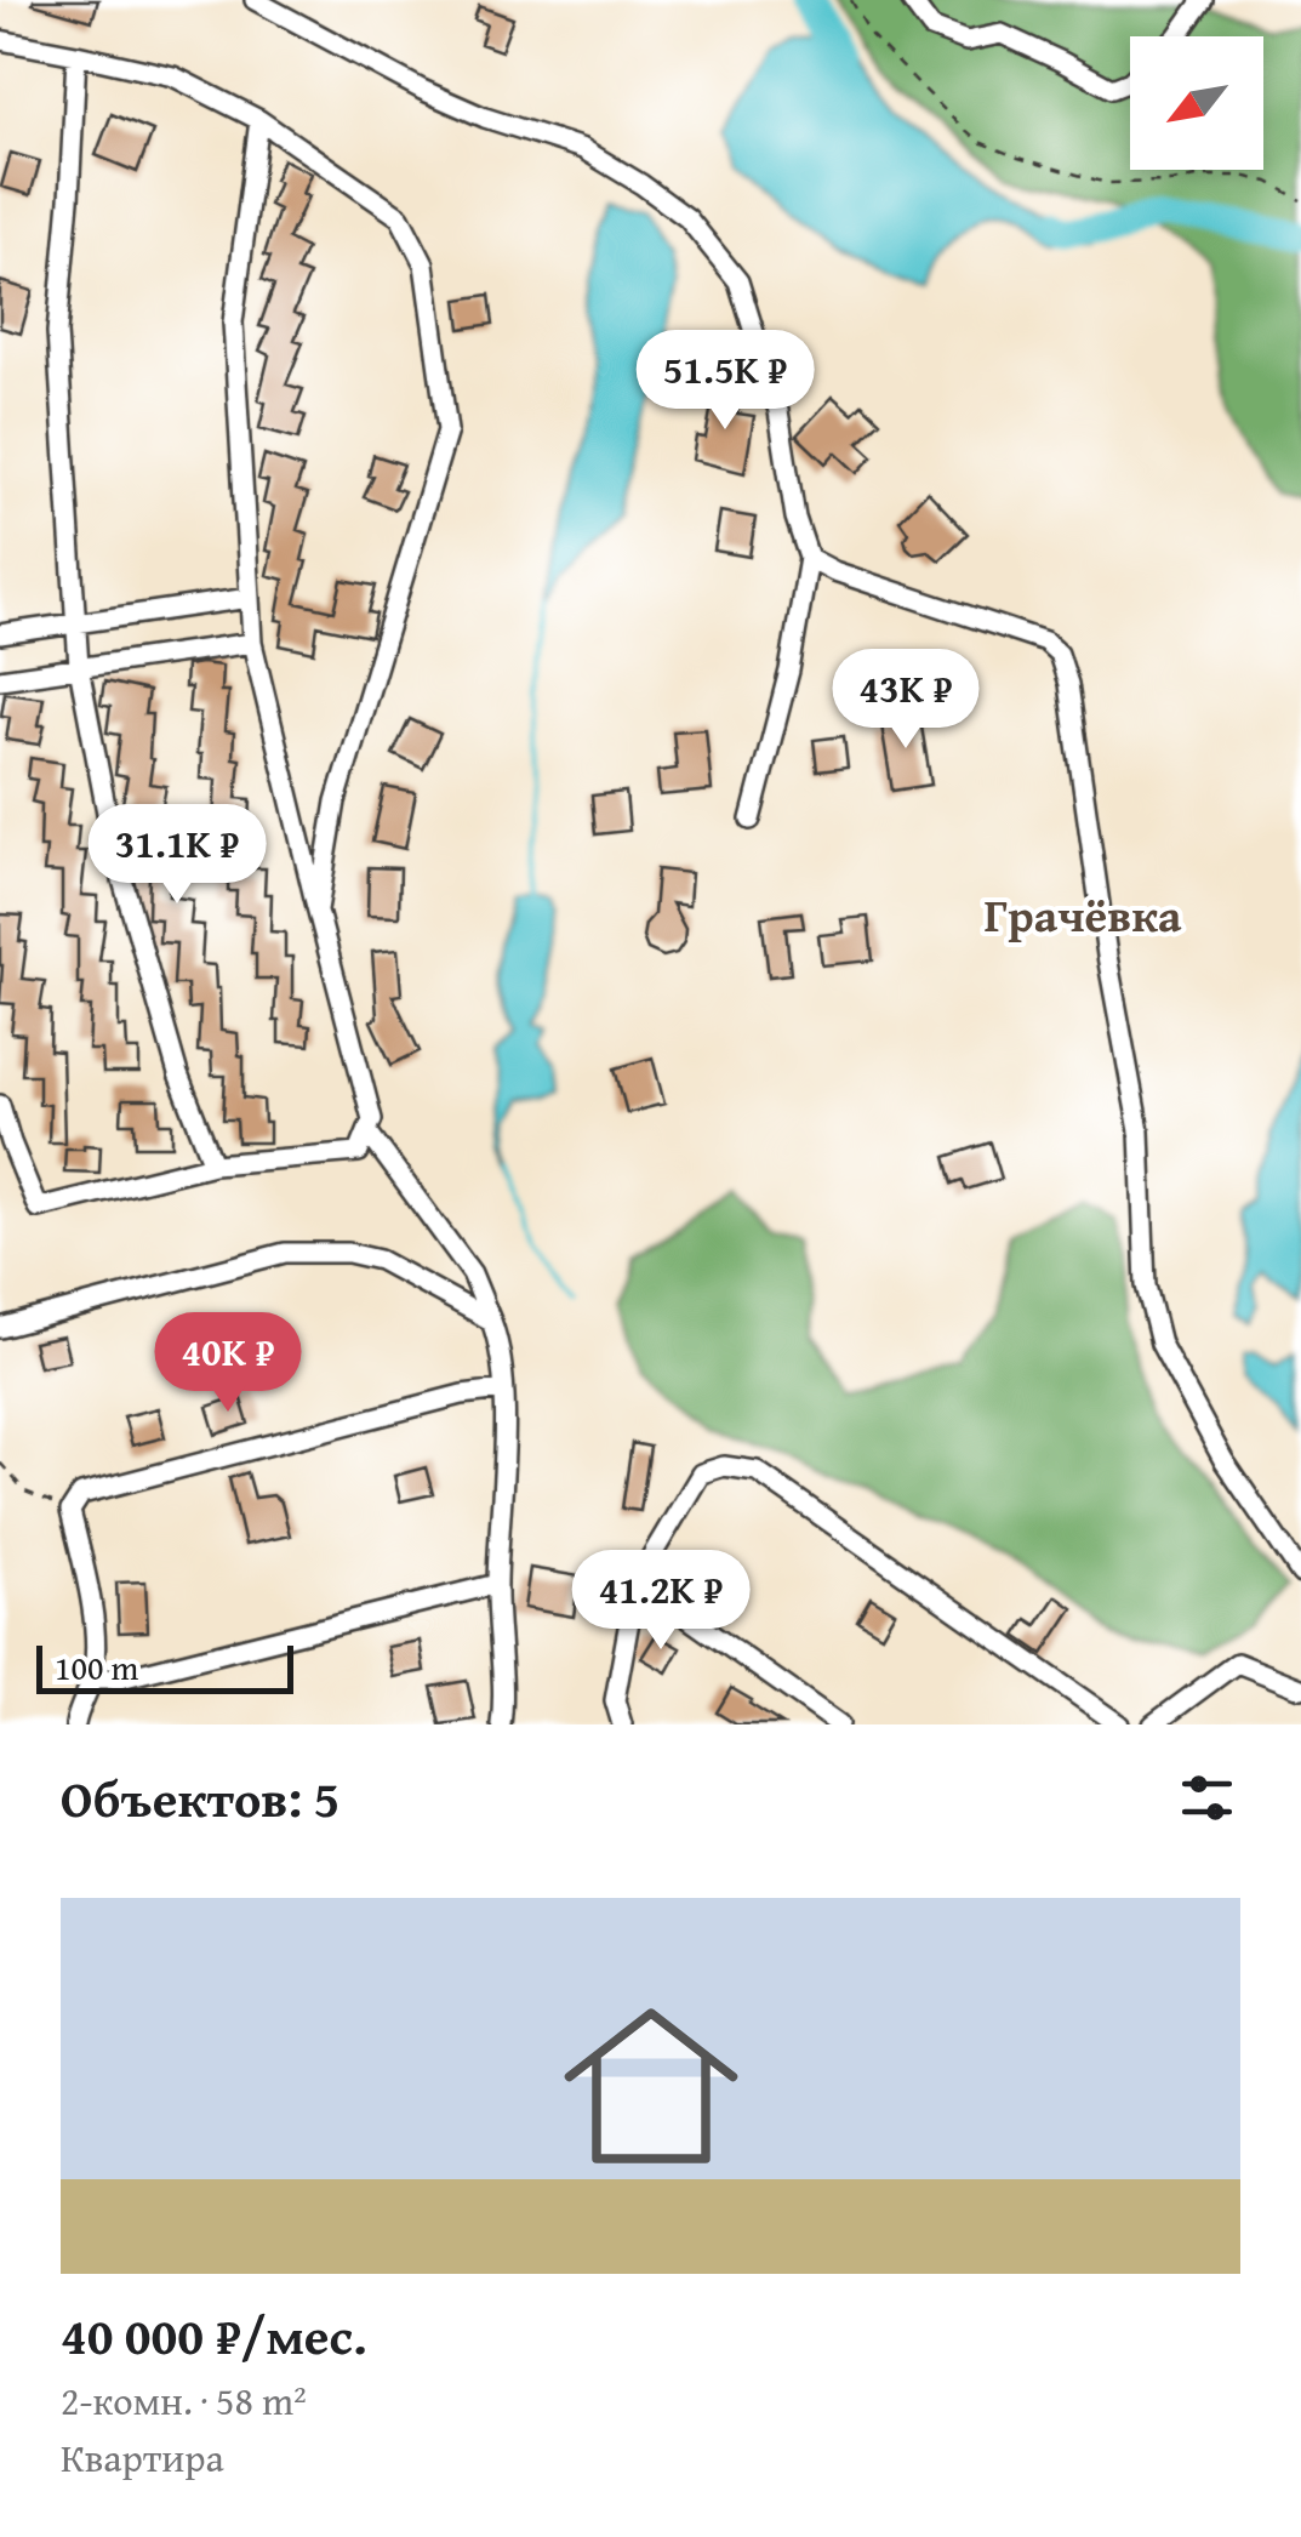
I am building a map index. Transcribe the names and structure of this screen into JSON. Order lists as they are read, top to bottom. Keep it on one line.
{"districts":["Грачёвка"],"scale_bar":"100 m","north":"bottom left","page":{"price":["51.5K ₽","43K ₽","31.1K ₽","40K ₽","41.2K ₽"],"scale":"100 m","heading":"Объектов: 5","list":[{"name":"40 000 ₽/мес.","note":"2-комн. · 58 m² · Квартира"}]}}
